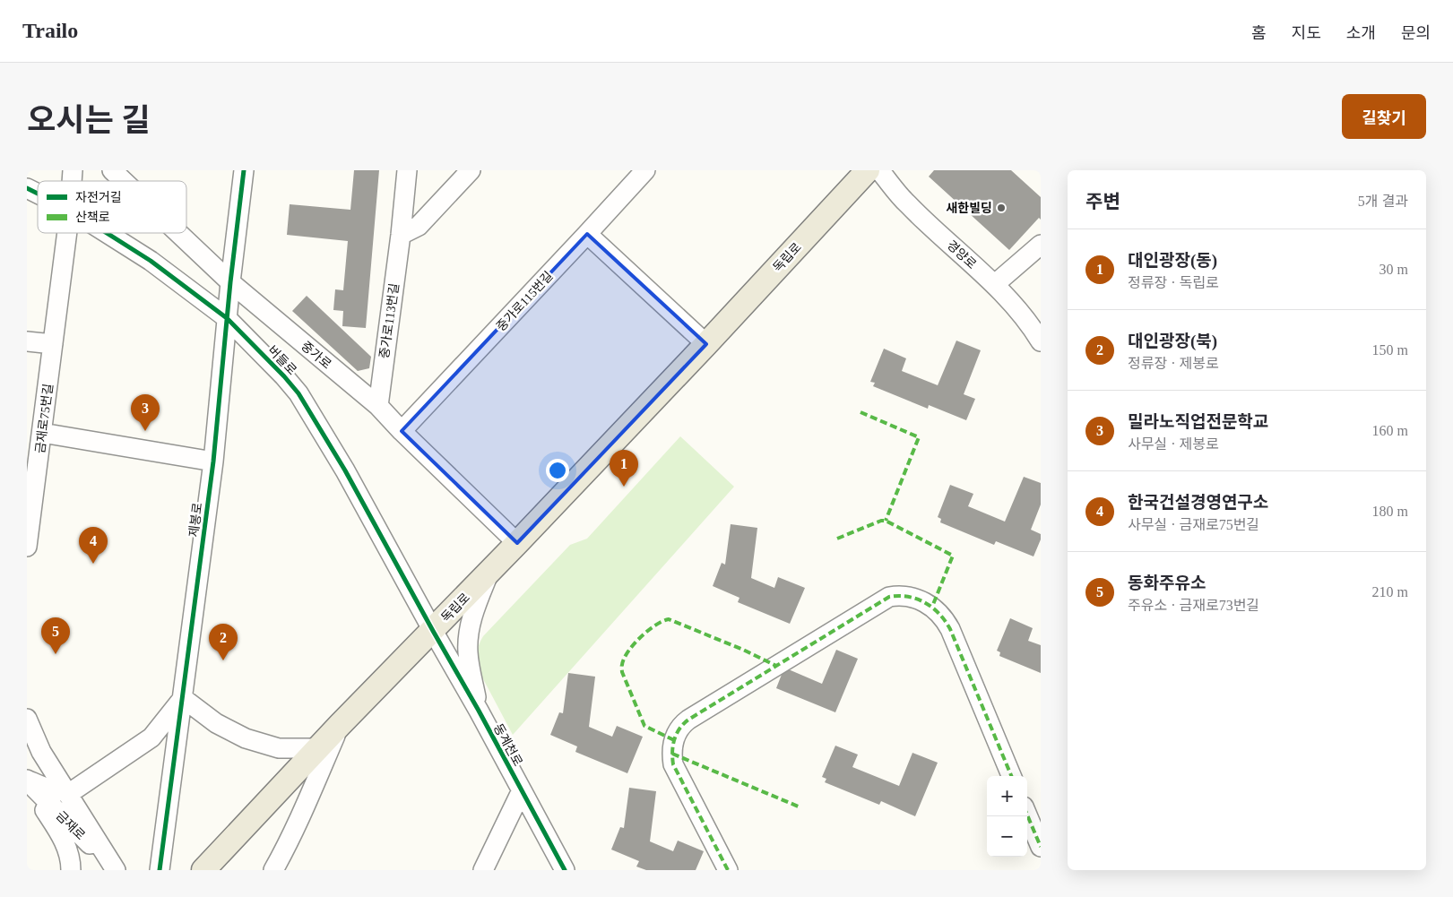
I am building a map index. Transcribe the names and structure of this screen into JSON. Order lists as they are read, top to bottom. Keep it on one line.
{"streets":{"main road":["독립로"],"street":["경양로","중가로115번길","중가로113번길","중가로","버들로","금재로75번길","제봉로","동계천로","금재로"]},"crossings":[["독립로","중가로"],["독립로","버들로"],["독립로","동계천로"],["중가로115번길","중가로"],["중가로113번길","중가로"],["중가로","제봉로"],["버들로","제봉로"],["버들로","동계천로"]],"places":["새한빌딩"],"legend":["자전거길","산책로"],"page":{"header":"Trailo","nav":["홈","지도","소개","문의"],"title":"오시는 길","buttons":"길찾기","heading":["주변","5개 결과"],"list":[{"mark":"1","name":"대인광장(동)","note":"정류장 · 독립로","value":"30 m"},{"mark":"2","name":"대인광장(북)","note":"정류장 · 제봉로","value":"150 m"},{"mark":"3","name":"밀라노직업전문학교","note":"사무실 · 제봉로","value":"160 m"},{"mark":"4","name":"한국건설경영연구소","note":"사무실 · 금재로75번길","value":"180 m"},{"mark":"5","name":"동화주유소","note":"주유소 · 금재로73번길","value":"210 m"}],"pins":["3","1","4","5","2"],"map_buttons":["+","−"]}}
